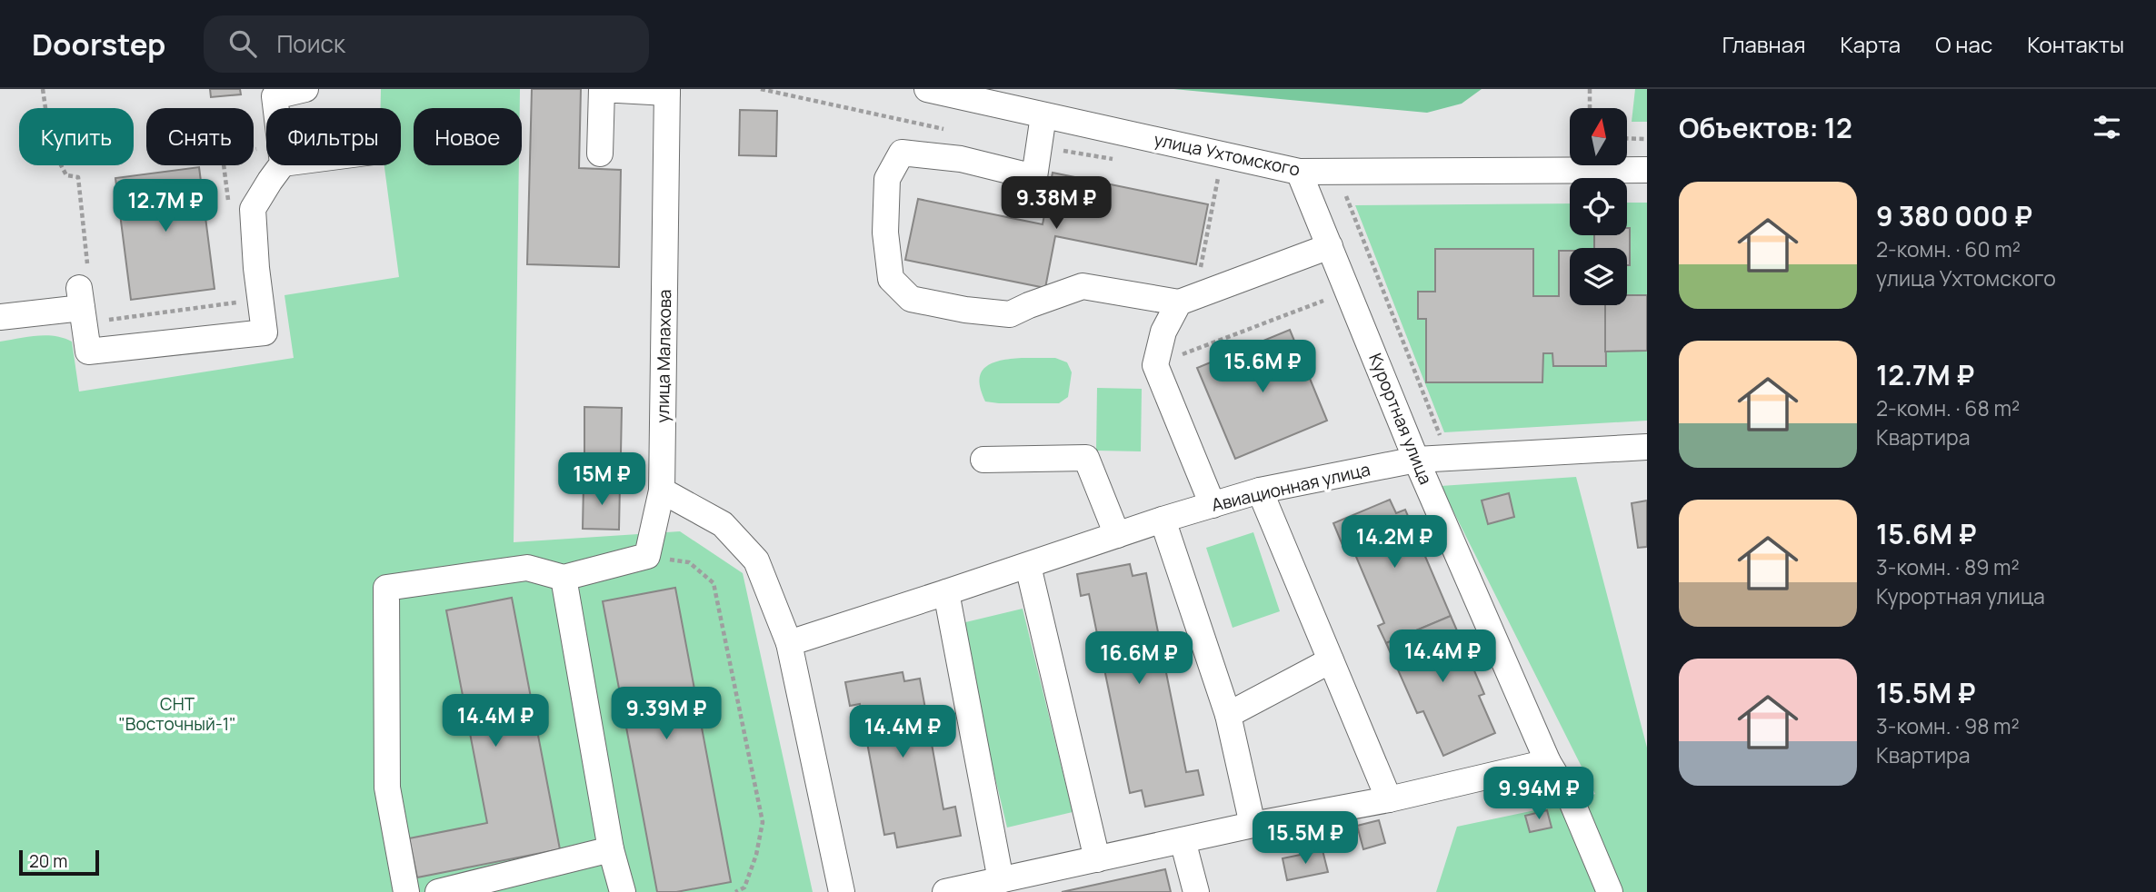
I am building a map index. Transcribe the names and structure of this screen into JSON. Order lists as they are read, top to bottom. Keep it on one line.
{"streets":{"street":["улица Ухтомского","улица Малахова","Курортная улица","Авиационная улица"]},"crossings":[["улица Ухтомского","Курортная улица"],["Курортная улица","Авиационная улица"]],"parks":["СНТ \"Восточный-1\""],"scale_bar":"20 m","north":"top","page":{"header":"Doorstep","search":"Поиск","nav":["Главная","Карта","О нас","Контакты"],"heading":"Объектов: 12","chip":["Купить","Снять","Фильтры","Новое"],"list":[{"name":"9 380 000 ₽","note":"2-комн. · 60 m² · улица Ухтомского"},{"name":"12.7M ₽","note":"2-комн. · 68 m² · Квартира"},{"name":"15.6M ₽","note":"3-комн. · 89 m² · Курортная улица"},{"name":"15.5M ₽","note":"3-комн. · 98 m² · Квартира"}],"price":["9.38M ₽","12.7M ₽","15.6M ₽","15M ₽","14.2M ₽","14.4M ₽","16.6M ₽","9.39M ₽","14.4M ₽","14.4M ₽","9.94M ₽","15.5M ₽"],"scale":"20 m"}}
